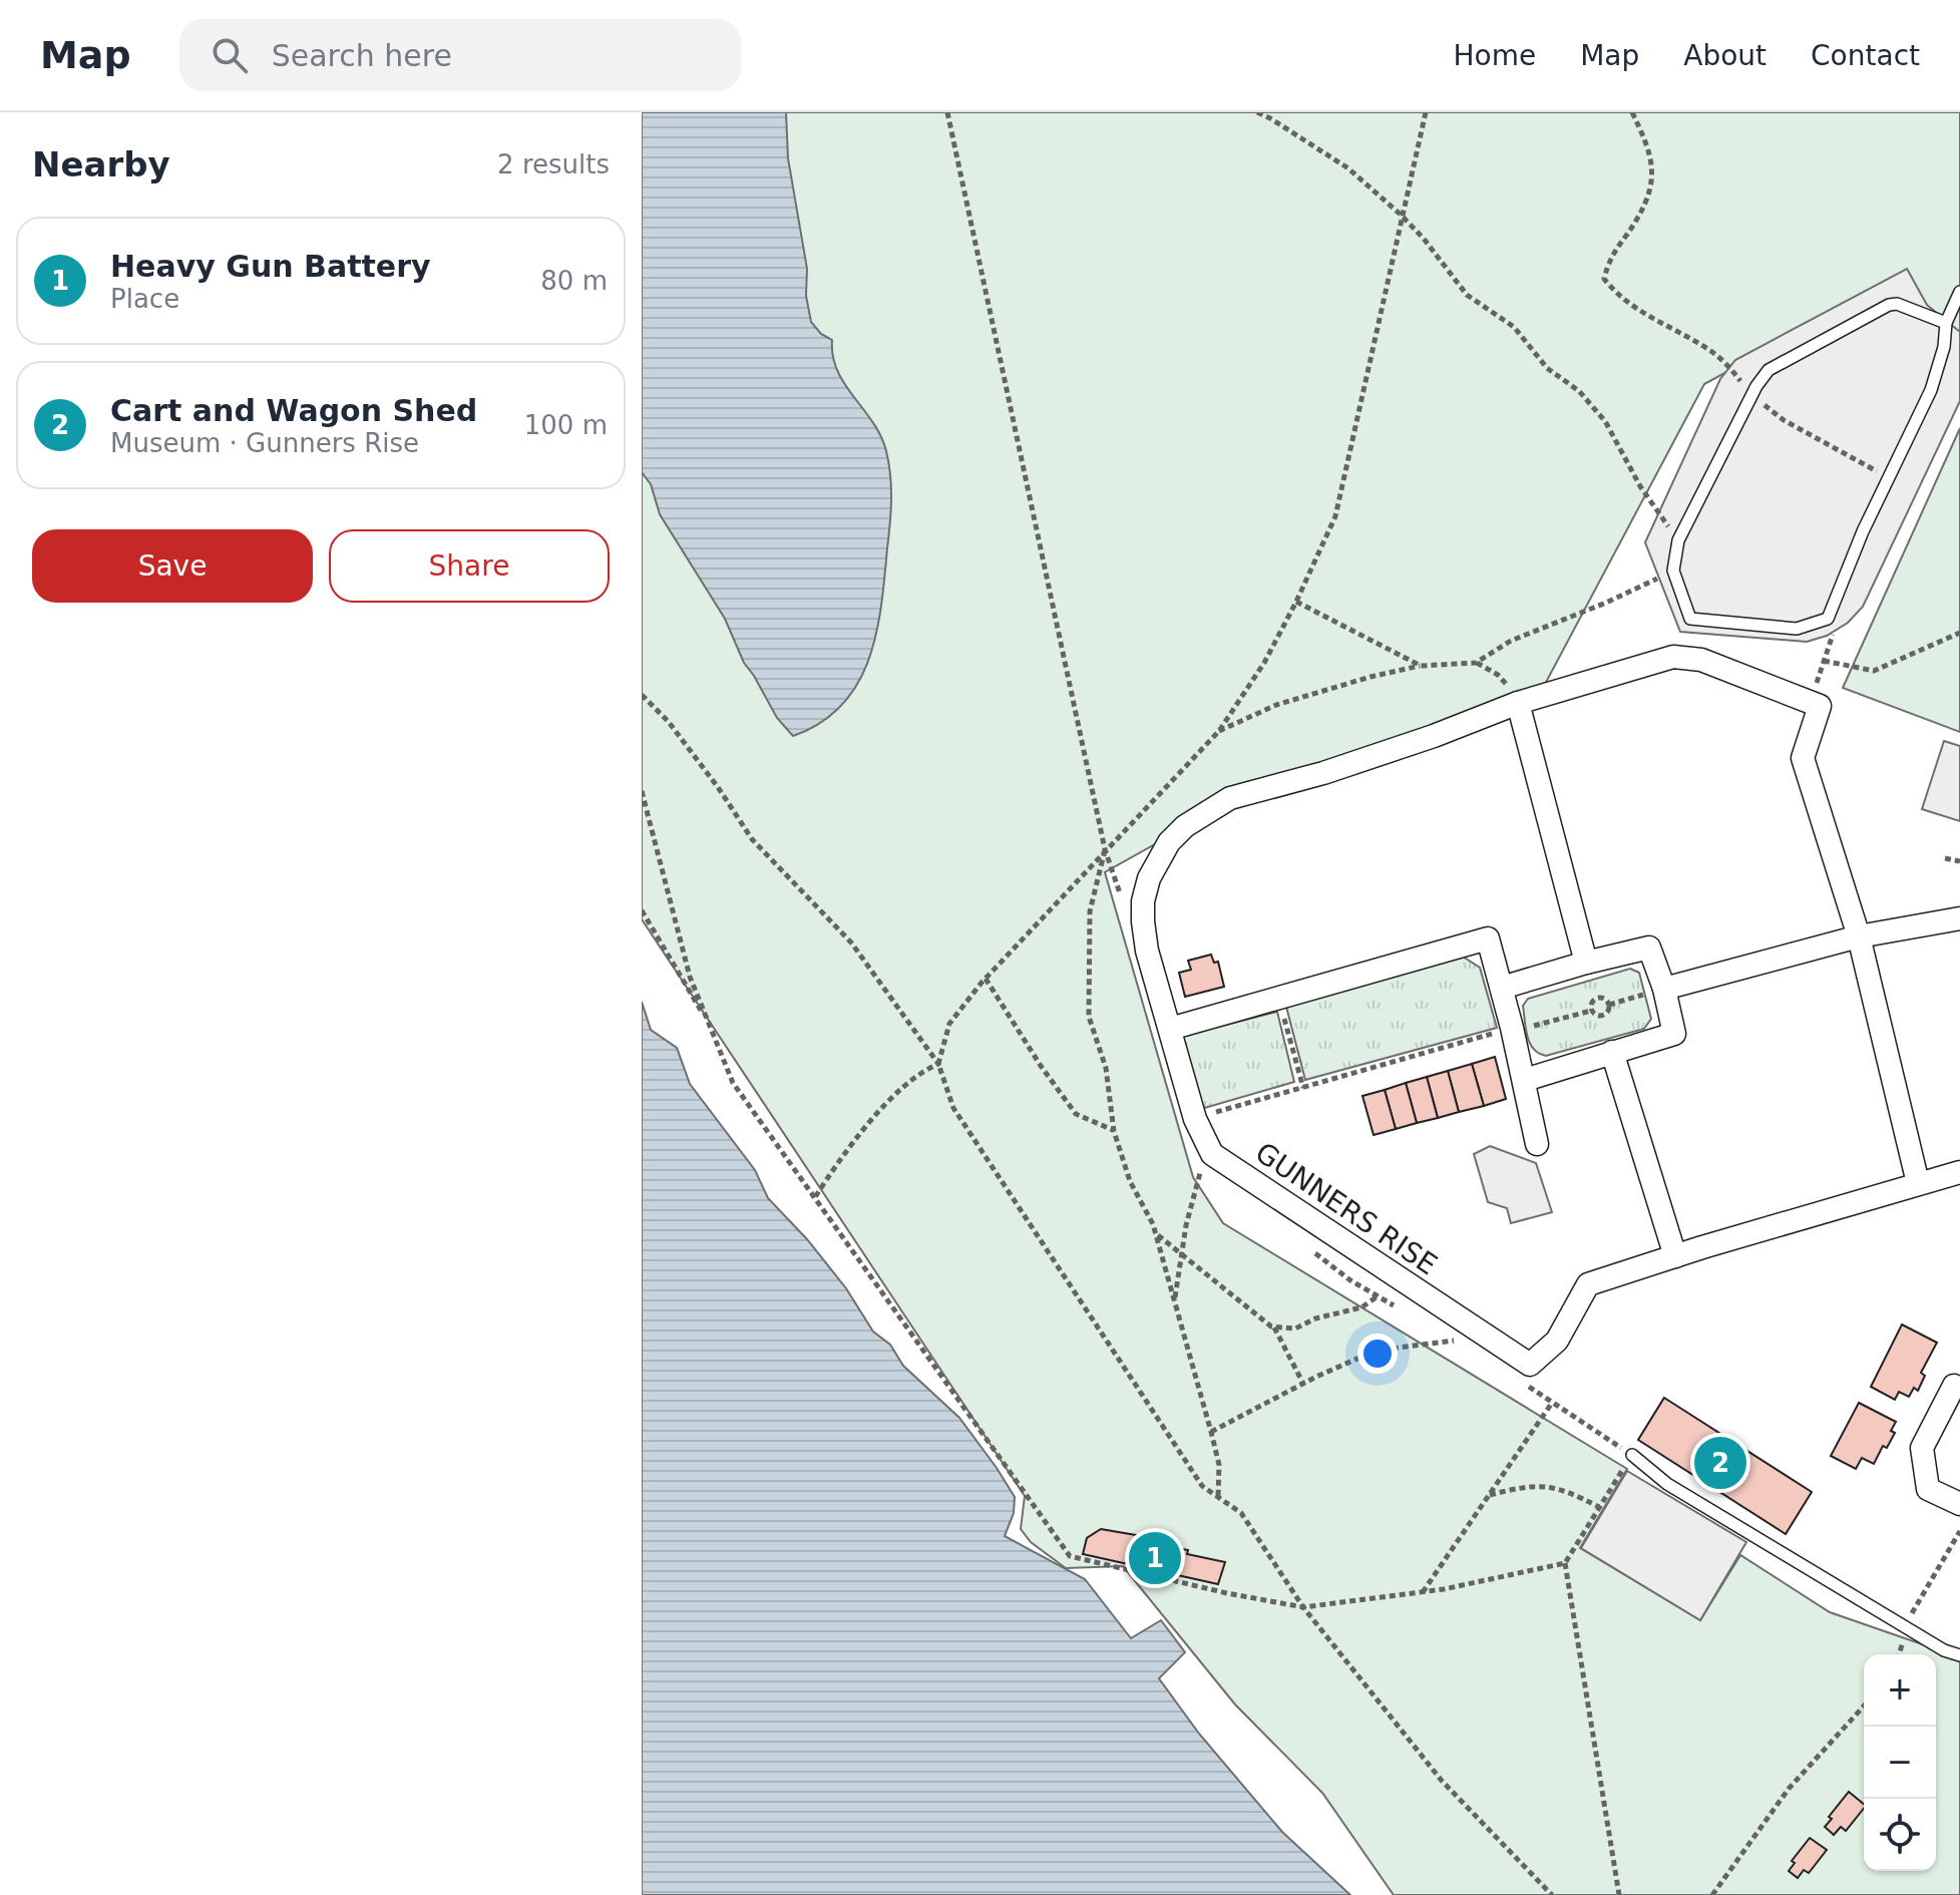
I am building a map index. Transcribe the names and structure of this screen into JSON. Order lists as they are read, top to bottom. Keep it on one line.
{"streets":{"street":["GUNNERS RISE"]},"page":{"header":"Map","search":"Search here","nav":["Home","Map","About","Contact"],"heading":["Nearby","2 results"],"list":[{"mark":"1","name":"Heavy Gun Battery","note":"Place","value":"80 m"},{"mark":"2","name":"Cart and Wagon Shed","note":"Museum · Gunners Rise","value":"100 m"}],"buttons":["Save","Share"],"pins":["2","1"],"map_buttons":["+","−"]}}
